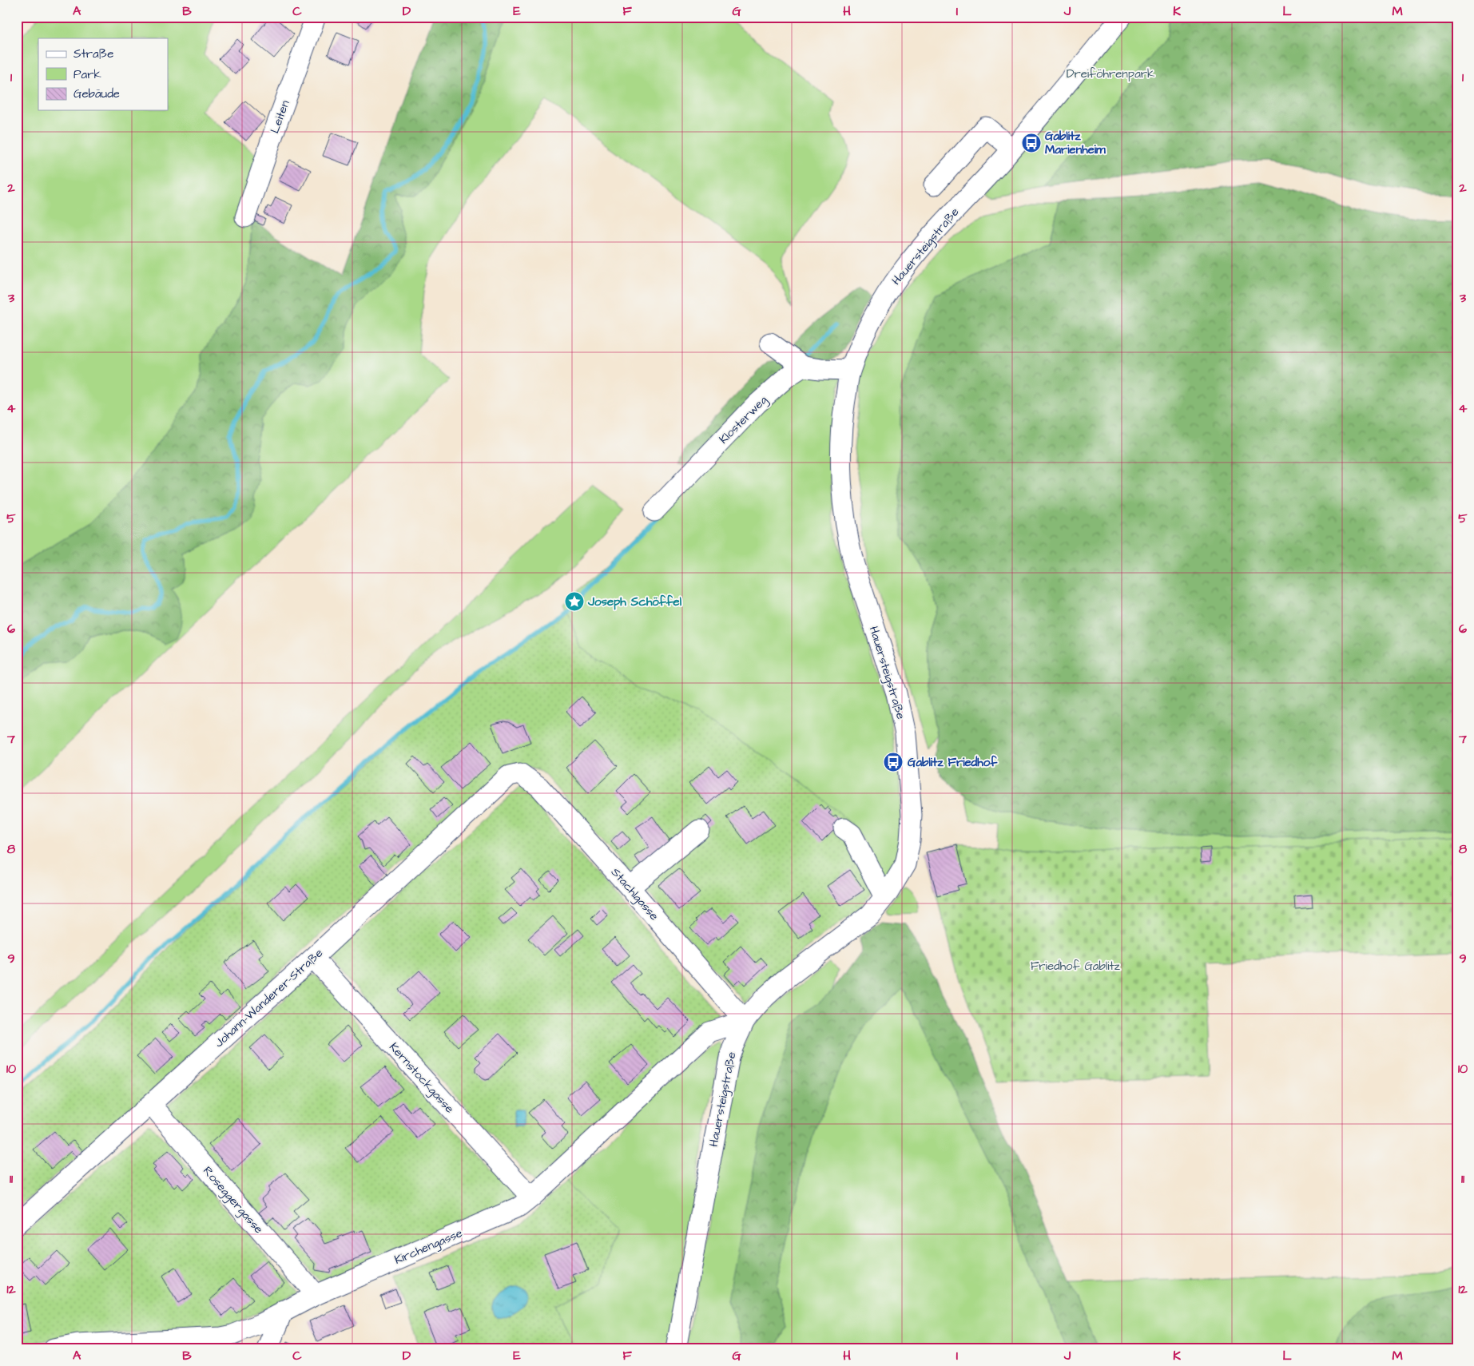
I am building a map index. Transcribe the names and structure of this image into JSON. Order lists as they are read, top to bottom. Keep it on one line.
{"streets":{"street":["Leiten","Hauersteigstraße","Klosterweg","Stachlgasse","Johann-Wanderer-Straße","Kernstockgasse","Roseggergasse","Kirchengasse"]},"crossings":[["Hauersteigstraße","Stachlgasse"],["Hauersteigstraße","Kirchengasse"],["Stachlgasse","Johann-Wanderer-Straße"],["Stachlgasse","Kirchengasse"],["Johann-Wanderer-Straße","Kernstockgasse"],["Johann-Wanderer-Straße","Roseggergasse"],["Kernstockgasse","Kirchengasse"],["Roseggergasse","Kirchengasse"]],"parks":["Dreiföhrenpark","Friedhof Gablitz"],"places":{"bus stop":["Gablitz Marienheim","Gablitz Friedhof"],"place":["Joseph Schöffel"]},"legend":["Straße","Park","Gebäude"],"grid":{"columns":["A","B","C","D","E","F","G","H","I","J","K","L","M"],"rows":["1","2","3","4","5","6","7","8","9","10","11","12"]}}
